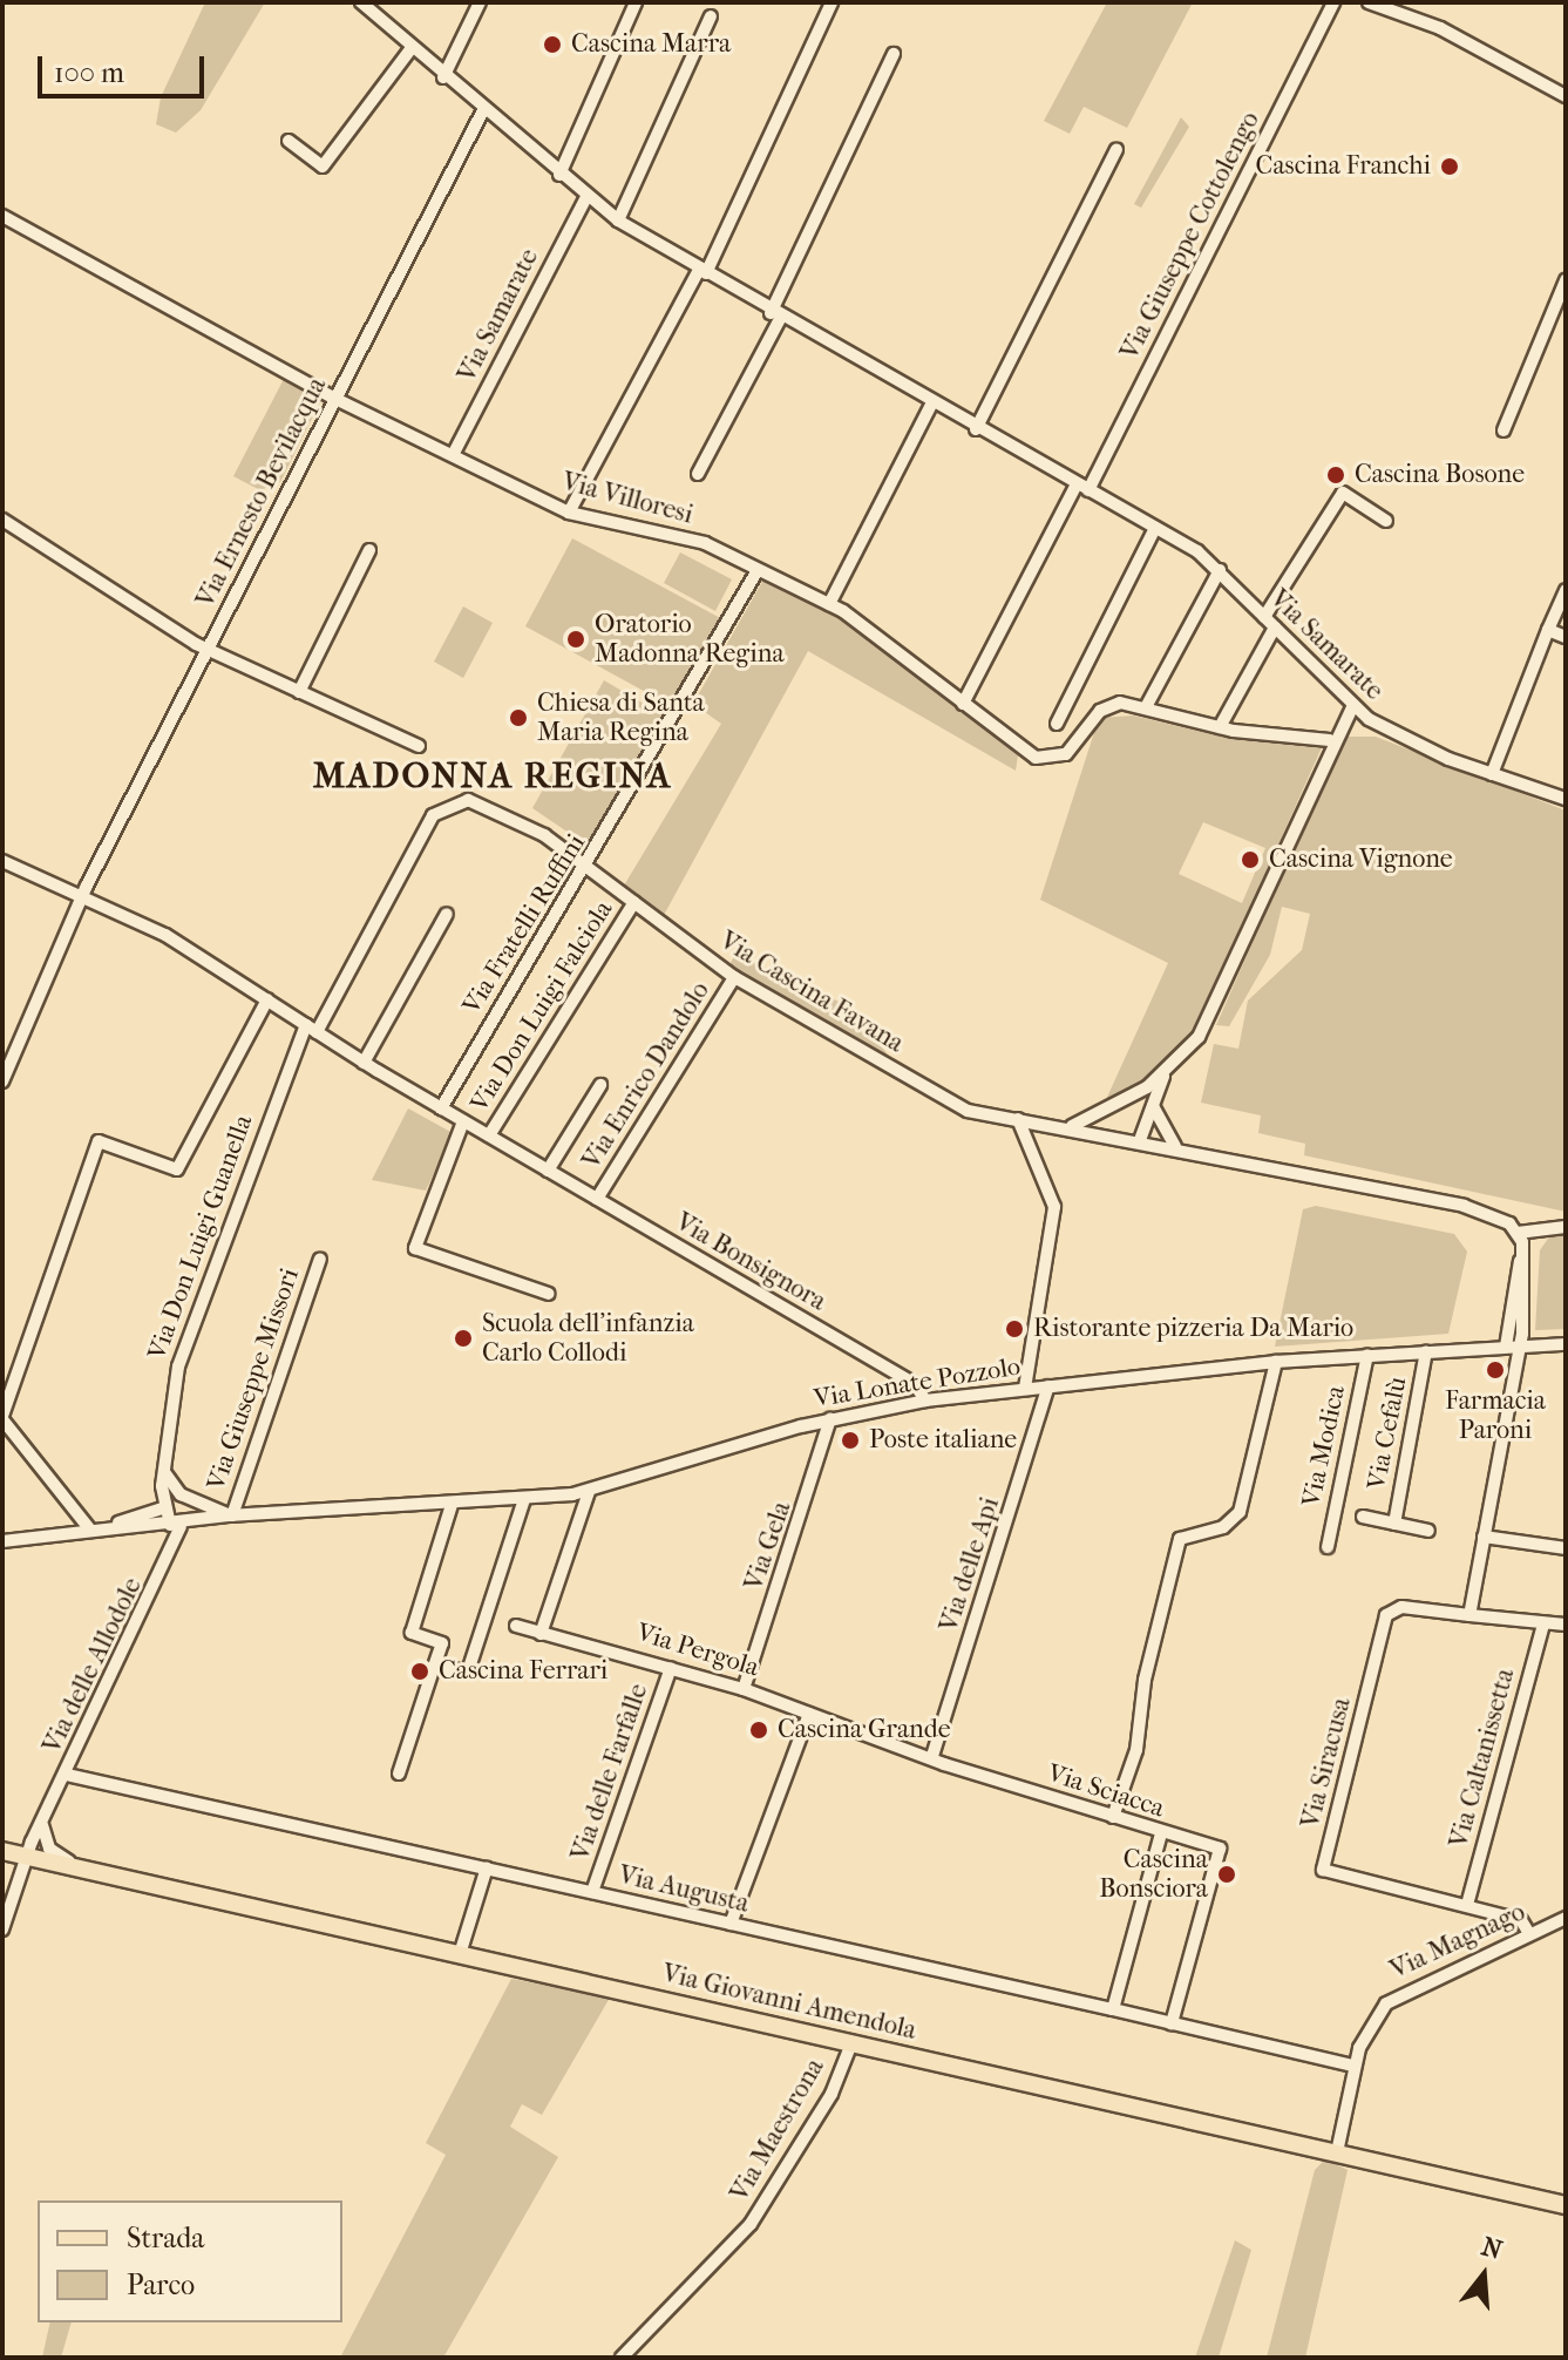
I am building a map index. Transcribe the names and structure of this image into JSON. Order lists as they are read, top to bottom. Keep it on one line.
{"streets":{"main road":["Via Giovanni Amendola"],"street":["Via Giuseppe Cottolengo","Via Samarate","Via Ernesto Bevilacqua","Via Villoresi","Via Fratelli Ruffini","Via Cascina Favana","Via Don Luigi Falciola","Via Enrico Dandolo","Via Don Luigi Guanella","Via Bonsignora","Via Giuseppe Missori","Via Lonate Pozzolo","Via Cefalù","Via Modica","Via Gela","Via delle Api","Via Pergola","Via delle Allodole","Via Caltanissetta","Via Siracusa","Via delle Farfalle","Via Sciacca","Via Augusta","Via Magnago","Via Maestrona"]},"crossings":[["Via Giuseppe Cottolengo","Via Samarate"],["Via Samarate","Via Ernesto Bevilacqua"],["Via Samarate","Via Villoresi"],["Via Ernesto Bevilacqua","Via Villoresi"],["Via Ernesto Bevilacqua","Via Bonsignora"],["Via Villoresi","Via Fratelli Ruffini"],["Via Fratelli Ruffini","Via Cascina Favana"],["Via Fratelli Ruffini","Via Bonsignora"],["Via Cascina Favana","Via Don Luigi Falciola"],["Via Cascina Favana","Via Enrico Dandolo"],["Via Cascina Favana","Via Don Luigi Guanella"],["Via Don Luigi Falciola","Via Bonsignora"],["Via Enrico Dandolo","Via Bonsignora"],["Via Don Luigi Guanella","Via Bonsignora"],["Via Bonsignora","Via Lonate Pozzolo"],["Via Giuseppe Missori","Via Lonate Pozzolo"],["Via Lonate Pozzolo","Via Cefalù"],["Via Lonate Pozzolo","Via Modica"],["Via Lonate Pozzolo","Via Gela"],["Via Lonate Pozzolo","Via delle Api"],["Via Lonate Pozzolo","Via delle Allodole"],["Via Gela","Via Pergola"],["Via delle Api","Via Sciacca"],["Via Pergola","Via delle Farfalle"],["Via Pergola","Via Sciacca"],["Via delle Allodole","Via Augusta"],["Via delle Allodole","Via Giovanni Amendola"],["Via Caltanissetta","Via Siracusa"],["Via Siracusa","Via Magnago"],["Via delle Farfalle","Via Augusta"],["Via Magnago","Via Giovanni Amendola"],["Via Giovanni Amendola","Via Maestrona"]],"districts":["MADONNA REGINA"],"places":["Cascina Marra","Cascina Franchi","Cascina Bosone","Oratorio Madonna Regina","Chiesa di Santa Maria Regina","Cascina Vignone","Ristorante pizzeria Da Mario","Scuola dell'infanzia Carlo Collodi","Farmacia Paroni","Poste italiane","Cascina Ferrari","Cascina Grande","Cascina Bonsciora"],"legend":["Strada","Parco"],"scale_bar":"100 m","north":"top"}
